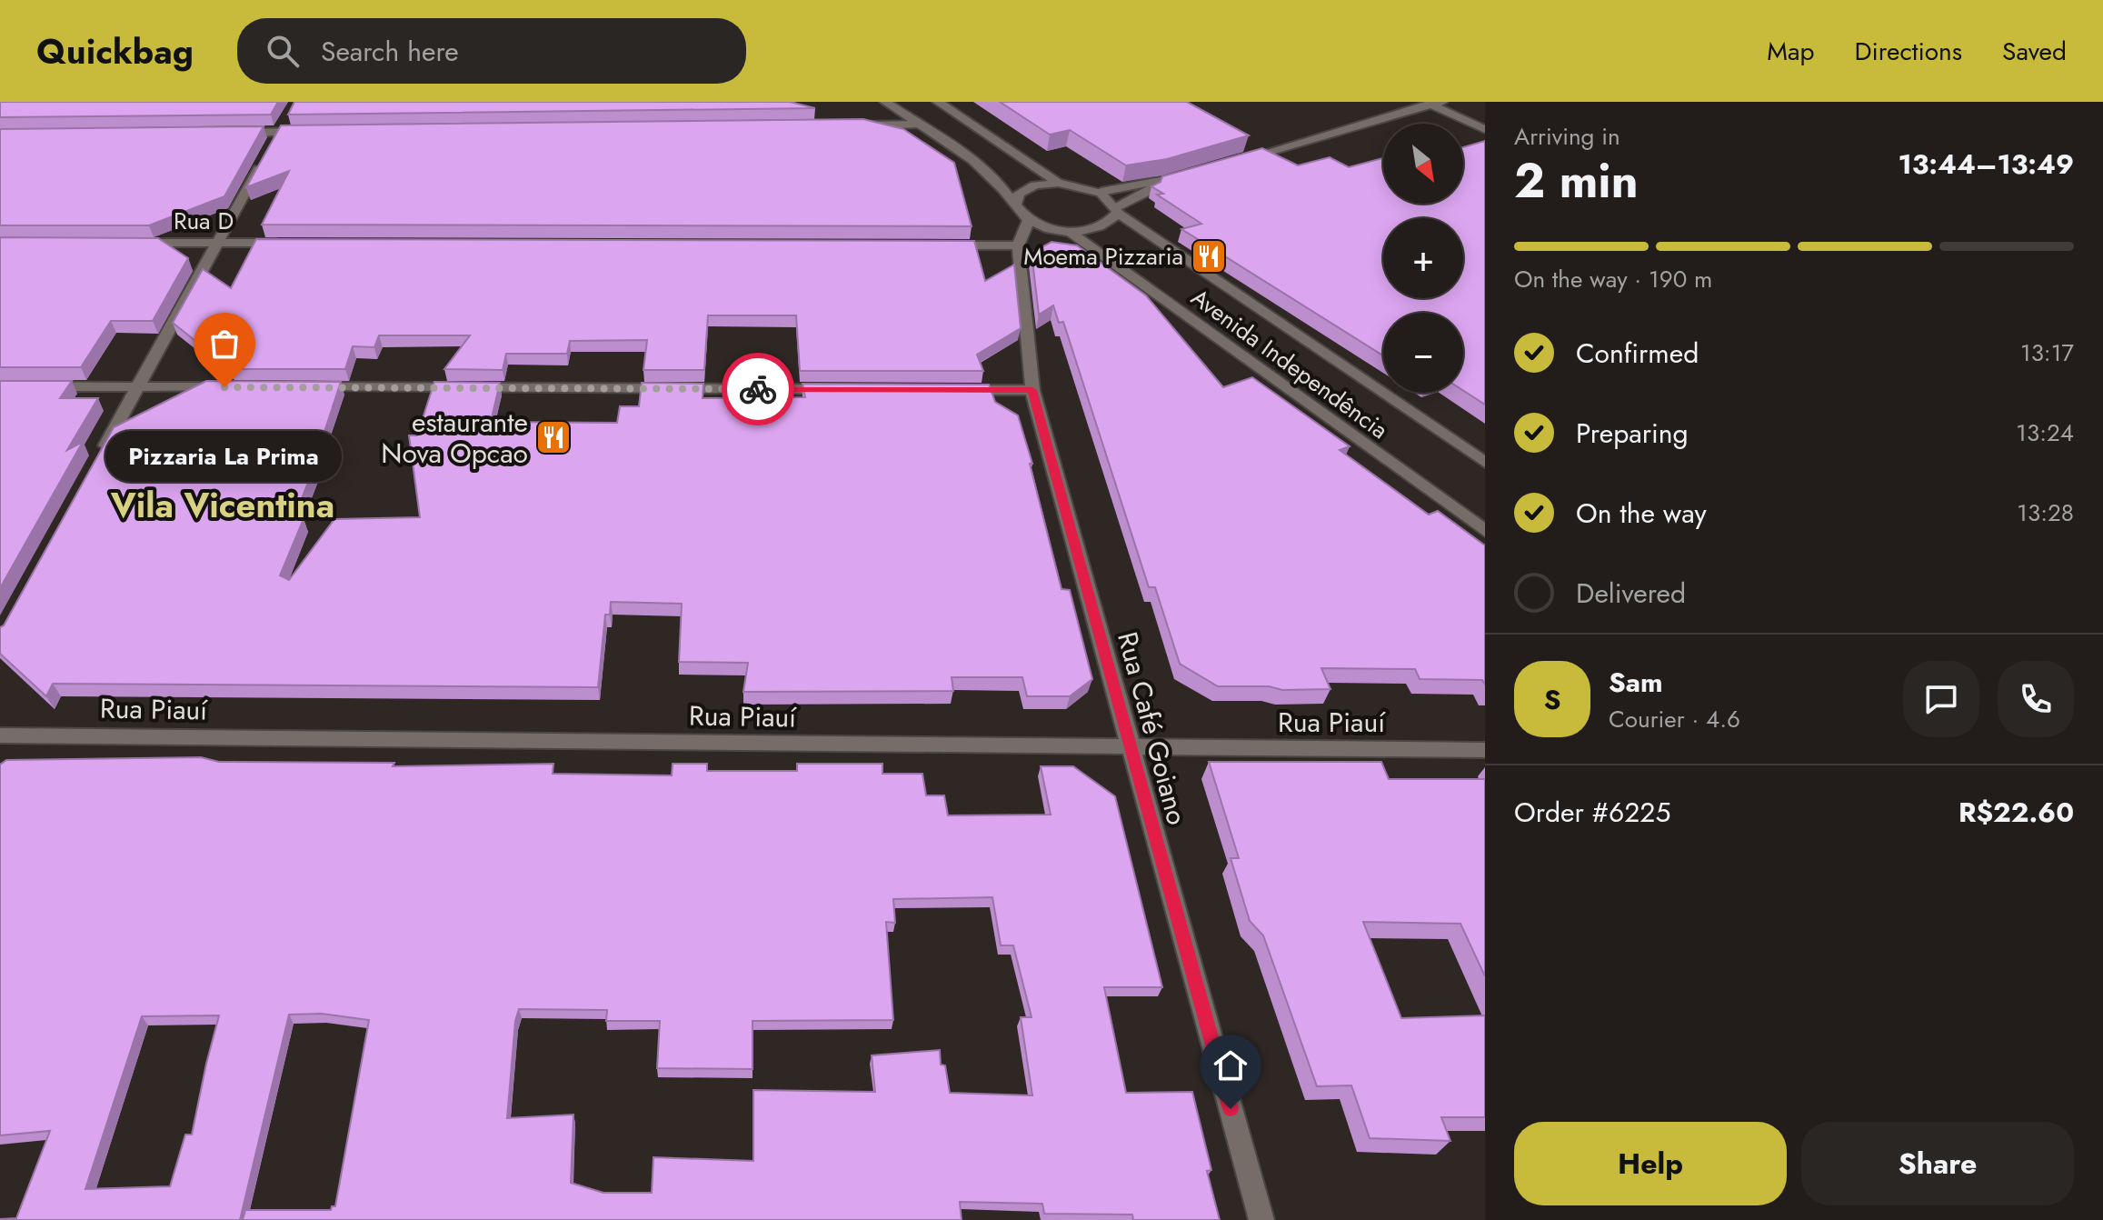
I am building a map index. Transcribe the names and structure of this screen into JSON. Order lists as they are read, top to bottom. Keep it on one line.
{"streets":{"street":["Rua D","Avenida Independência","Rua Piauí","Rua Café Goiano"]},"crossings":[["Rua Piauí","Rua Café Goiano"]],"districts":["Vila Vicentina"],"places":{"restaurant":["Moema Pizzaria","estaurante Nova Opcao"],"other":["Pizzaria La Prima"]},"north":"bottom right","page":{"header":"Quickbag","search":"Search here","nav":["Map","Directions","Saved"],"heading":["2 min","Arriving in","13:44–13:49"],"panel":["Sam","Courier · 4.6","Order #6225","R$22.60"],"map_buttons":["+","−"],"bar":"On the way · 190 m","list":[["Confirmed","13:17"],["Preparing","13:24"],["On the way","13:28"],"Delivered"],"bubble":"Pizzaria La Prima","round":"S","buttons":["Help","Share"]}}
